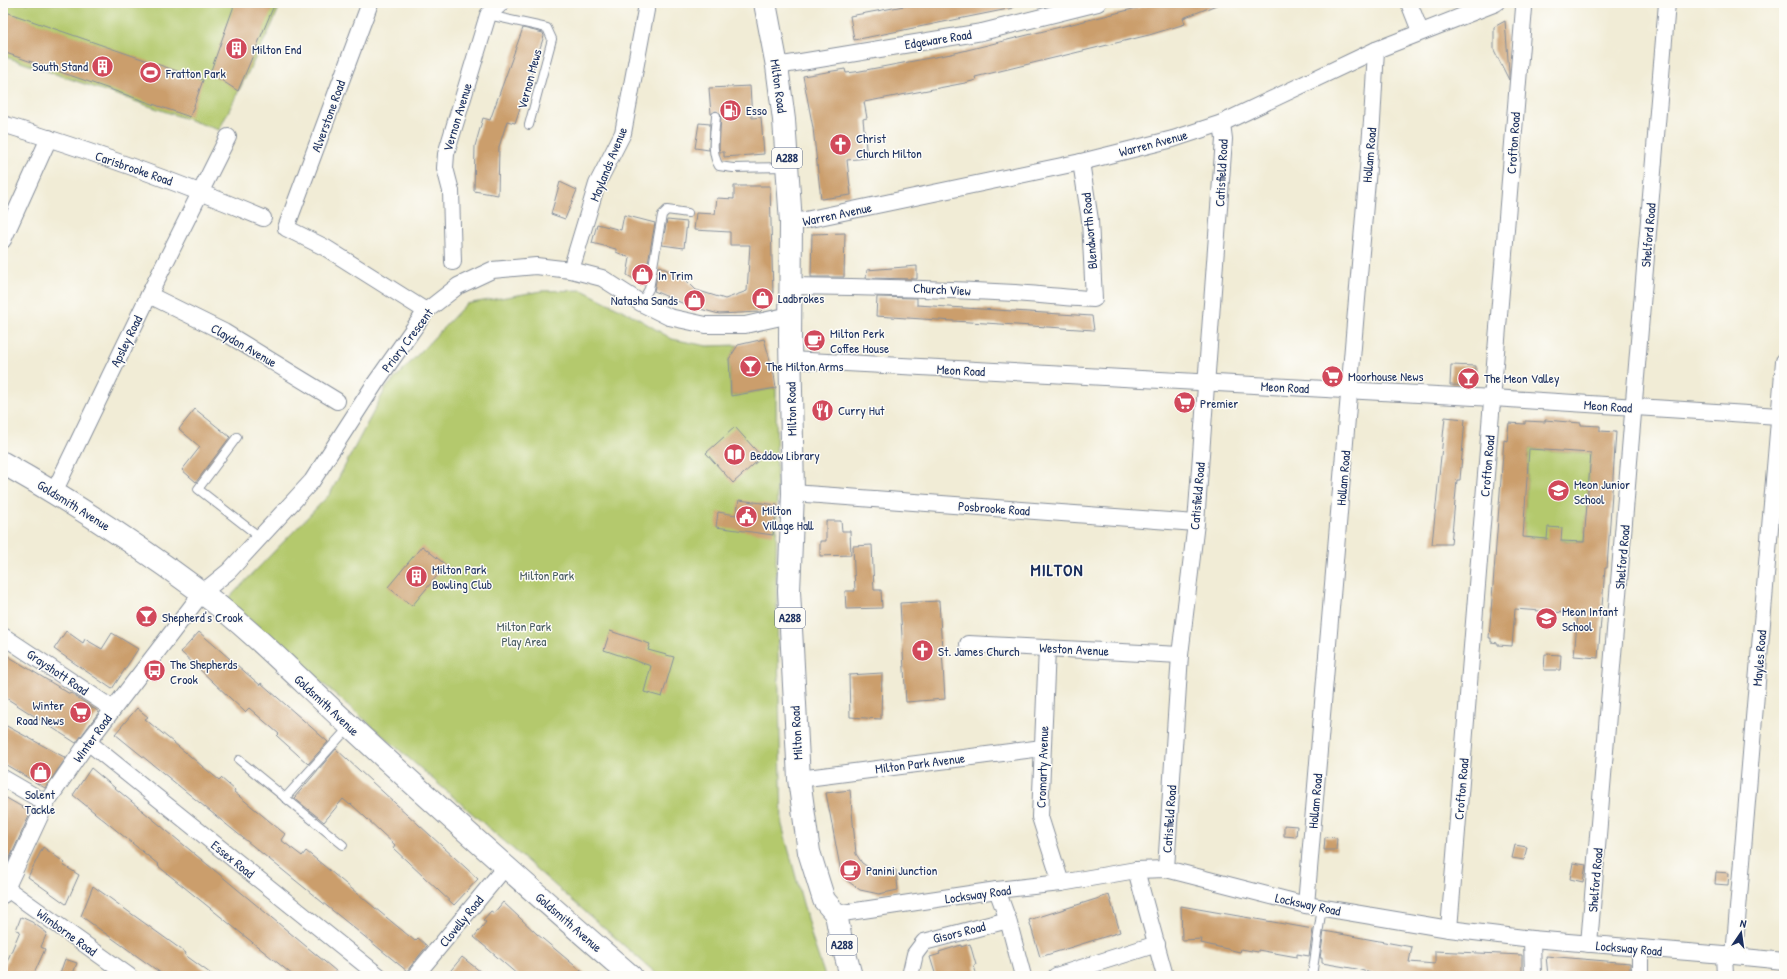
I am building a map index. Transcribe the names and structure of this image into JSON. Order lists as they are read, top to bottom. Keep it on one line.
{"streets":{"main road":["Milton Road","A288","Goldsmith Avenue"],"street":["Edgeware Road","Alverstone Road","Vernon Avenue","Warren Avenue","Crofton Road","Hollam Road","Maylands Avenue","Carisbrooke Road","Catisfield Road","Blendworth Road","Shelford Road","Church View","Priory Crescent","Apsley Road","Claydon Avenue","Meon Road","Posbrooke Road","Weston Avenue","Mayles Road","Grayshott Road","Winter Road","Milton Park Avenue","Cromarty Avenue","Essex Road","Locksway Road","Clovelly Road","Wimborne Road","Gisors Road"],"lane":["Vernon Mews"]},"crossings":[["Edgeware Road","Milton Road"],["Vernon Mews","Vernon Avenue"],["Milton Road","Warren Avenue"],["Milton Road","Church View"],["Milton Road","Priory Crescent"],["Milton Road","Meon Road"],["Milton Road","Posbrooke Road"],["Milton Road","Milton Park Avenue"],["Milton Road","Locksway Road"],["Alverstone Road","Priory Crescent"],["Warren Avenue","Hollam Road"],["Warren Avenue","Catisfield Road"],["Warren Avenue","Blendworth Road"],["Crofton Road","Meon Road"],["Crofton Road","Locksway Road"],["Hollam Road","Meon Road"],["Hollam Road","Locksway Road"],["Maylands Avenue","Priory Crescent"],["Carisbrooke Road","Apsley Road"],["Catisfield Road","Meon Road"],["Catisfield Road","Posbrooke Road"],["Catisfield Road","Weston Avenue"],["Catisfield Road","Locksway Road"],["Blendworth Road","Church View"],["Shelford Road","Meon Road"],["Shelford Road","Locksway Road"],["Priory Crescent","Goldsmith Avenue"],["Priory Crescent","Winter Road"],["Apsley Road","Claydon Avenue"],["Apsley Road","Goldsmith Avenue"],["Meon Road","Mayles Road"],["Goldsmith Avenue","Winter Road"],["Goldsmith Avenue","Clovelly Road"],["Weston Avenue","Cromarty Avenue"],["Mayles Road","Locksway Road"],["Grayshott Road","Winter Road"],["Winter Road","Essex Road"],["Winter Road","Wimborne Road"],["Milton Park Avenue","Cromarty Avenue"],["Cromarty Avenue","Locksway Road"]],"districts":["MILTON"],"parks":["Milton Park","Milton Park Play Area"],"places":{"building":["Milton End","South Stand","Milton Park Bowling Club"],"sports":["Fratton Park"],"fuel station":["Esso"],"church":["Christ Church Milton","St. James Church"],"shop":["In Trim","Ladbrokes","Natasha Sands","Solent Tackle"],"cafe":["Milton Perk Coffee House","Panini Junction"],"bar":["The Milton Arms","The Meon Valley","Shepherd's Crook"],"supermarket":["Moorhouse News","Premier","Winter Road News"],"restaurant":["Curry Hut"],"library":["Beddow Library"],"school or university":["Meon Junior School","Meon Infant School"],"public building":["Milton Village Hall"],"bus stop":["The Shepherds Crook"]},"north":"top"}
